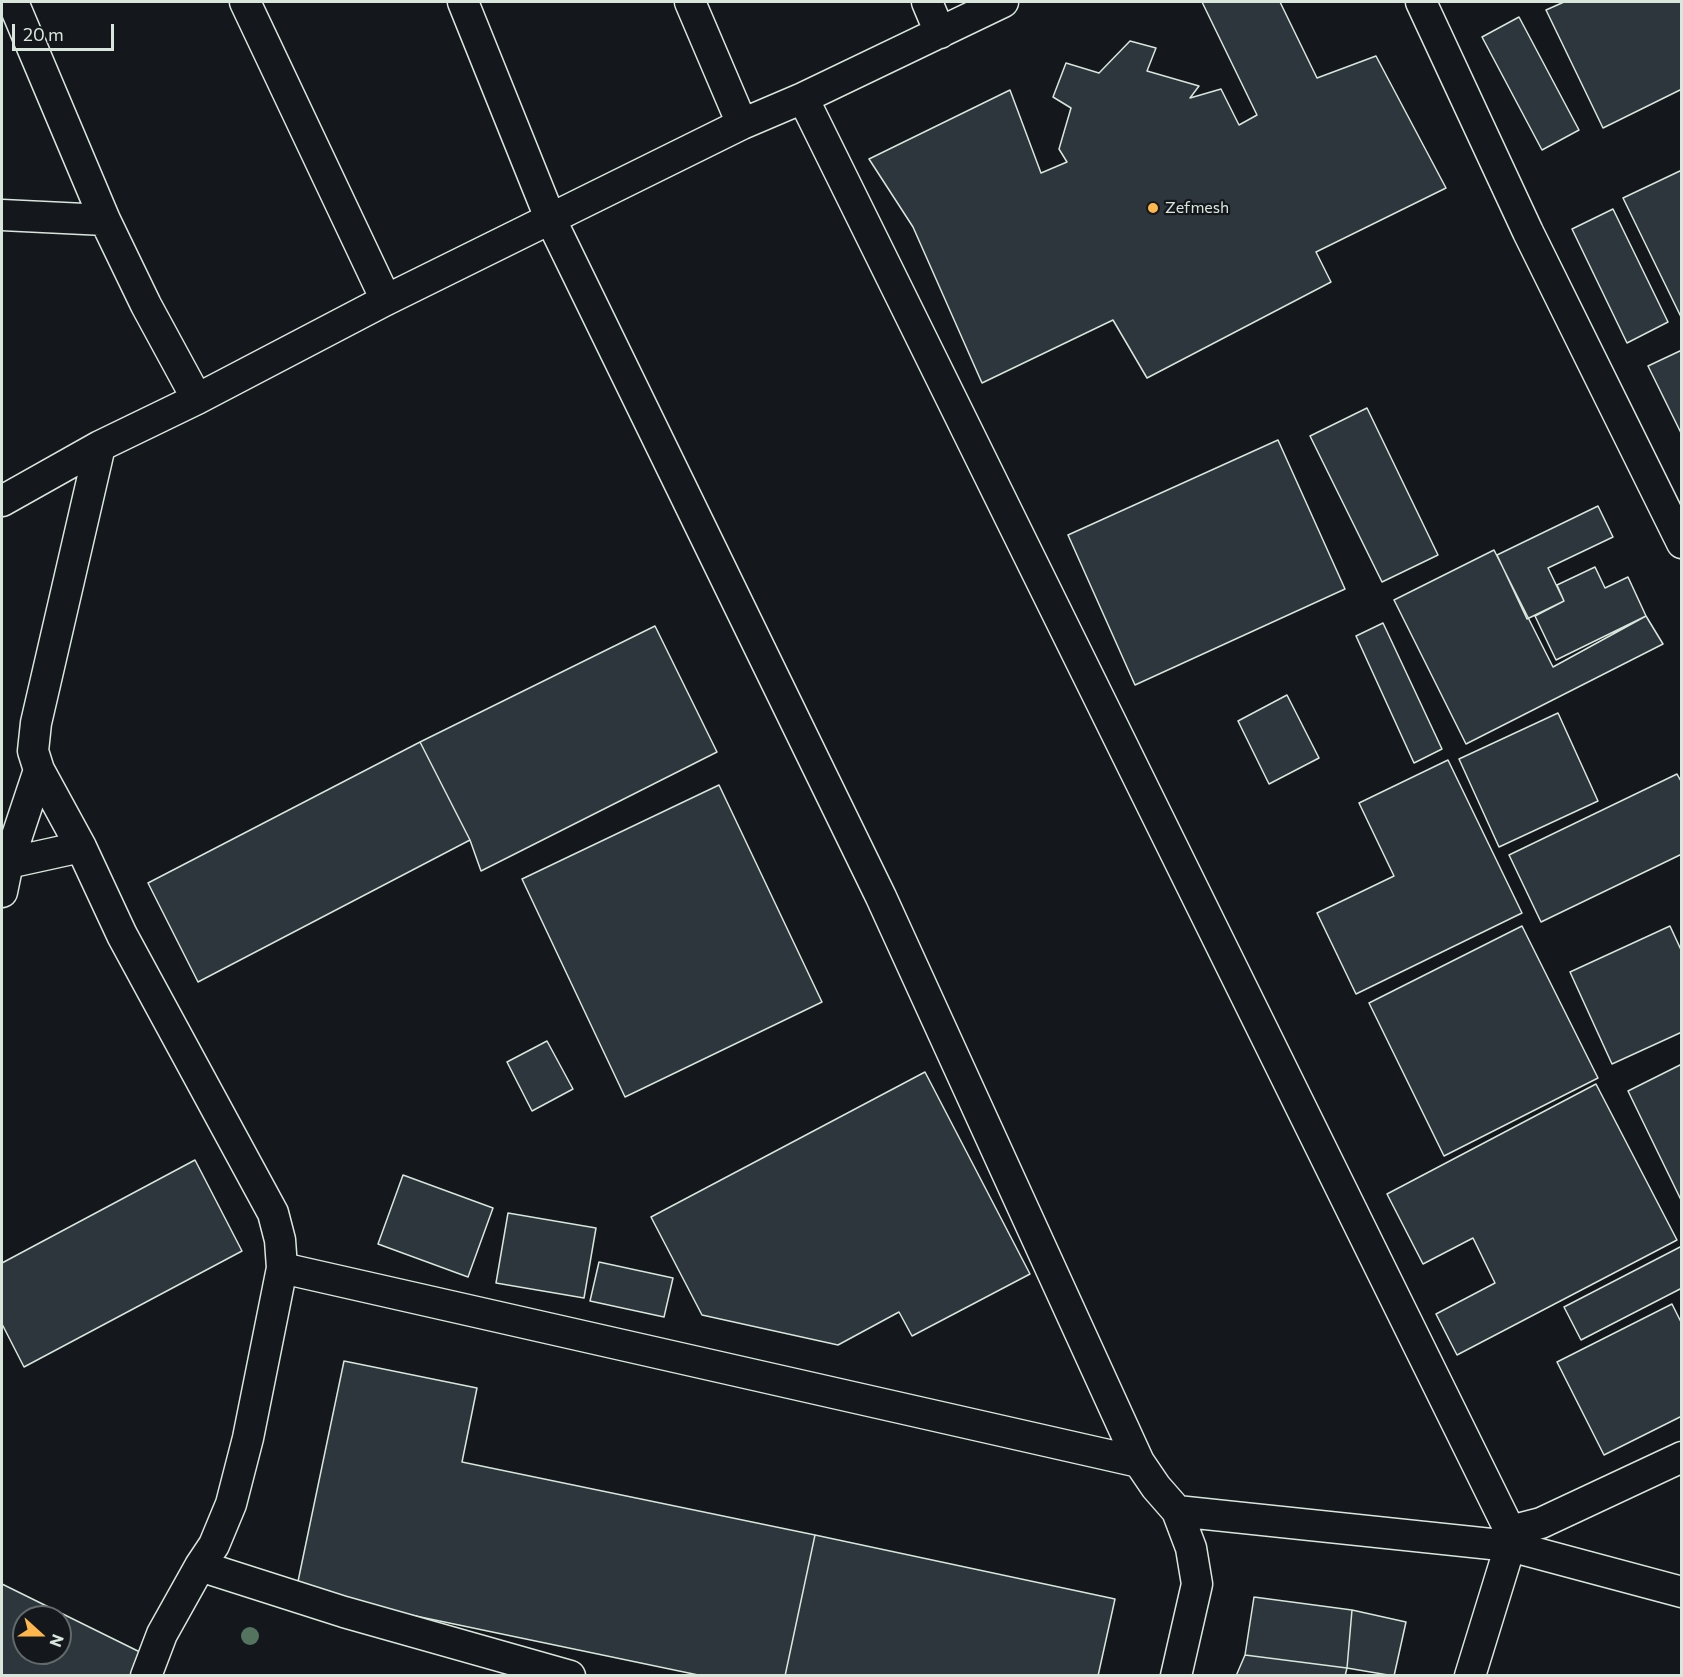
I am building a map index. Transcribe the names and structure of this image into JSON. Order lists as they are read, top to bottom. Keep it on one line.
{"places":["Zefmesh"],"scale_bar":"20 m","north":"right"}
